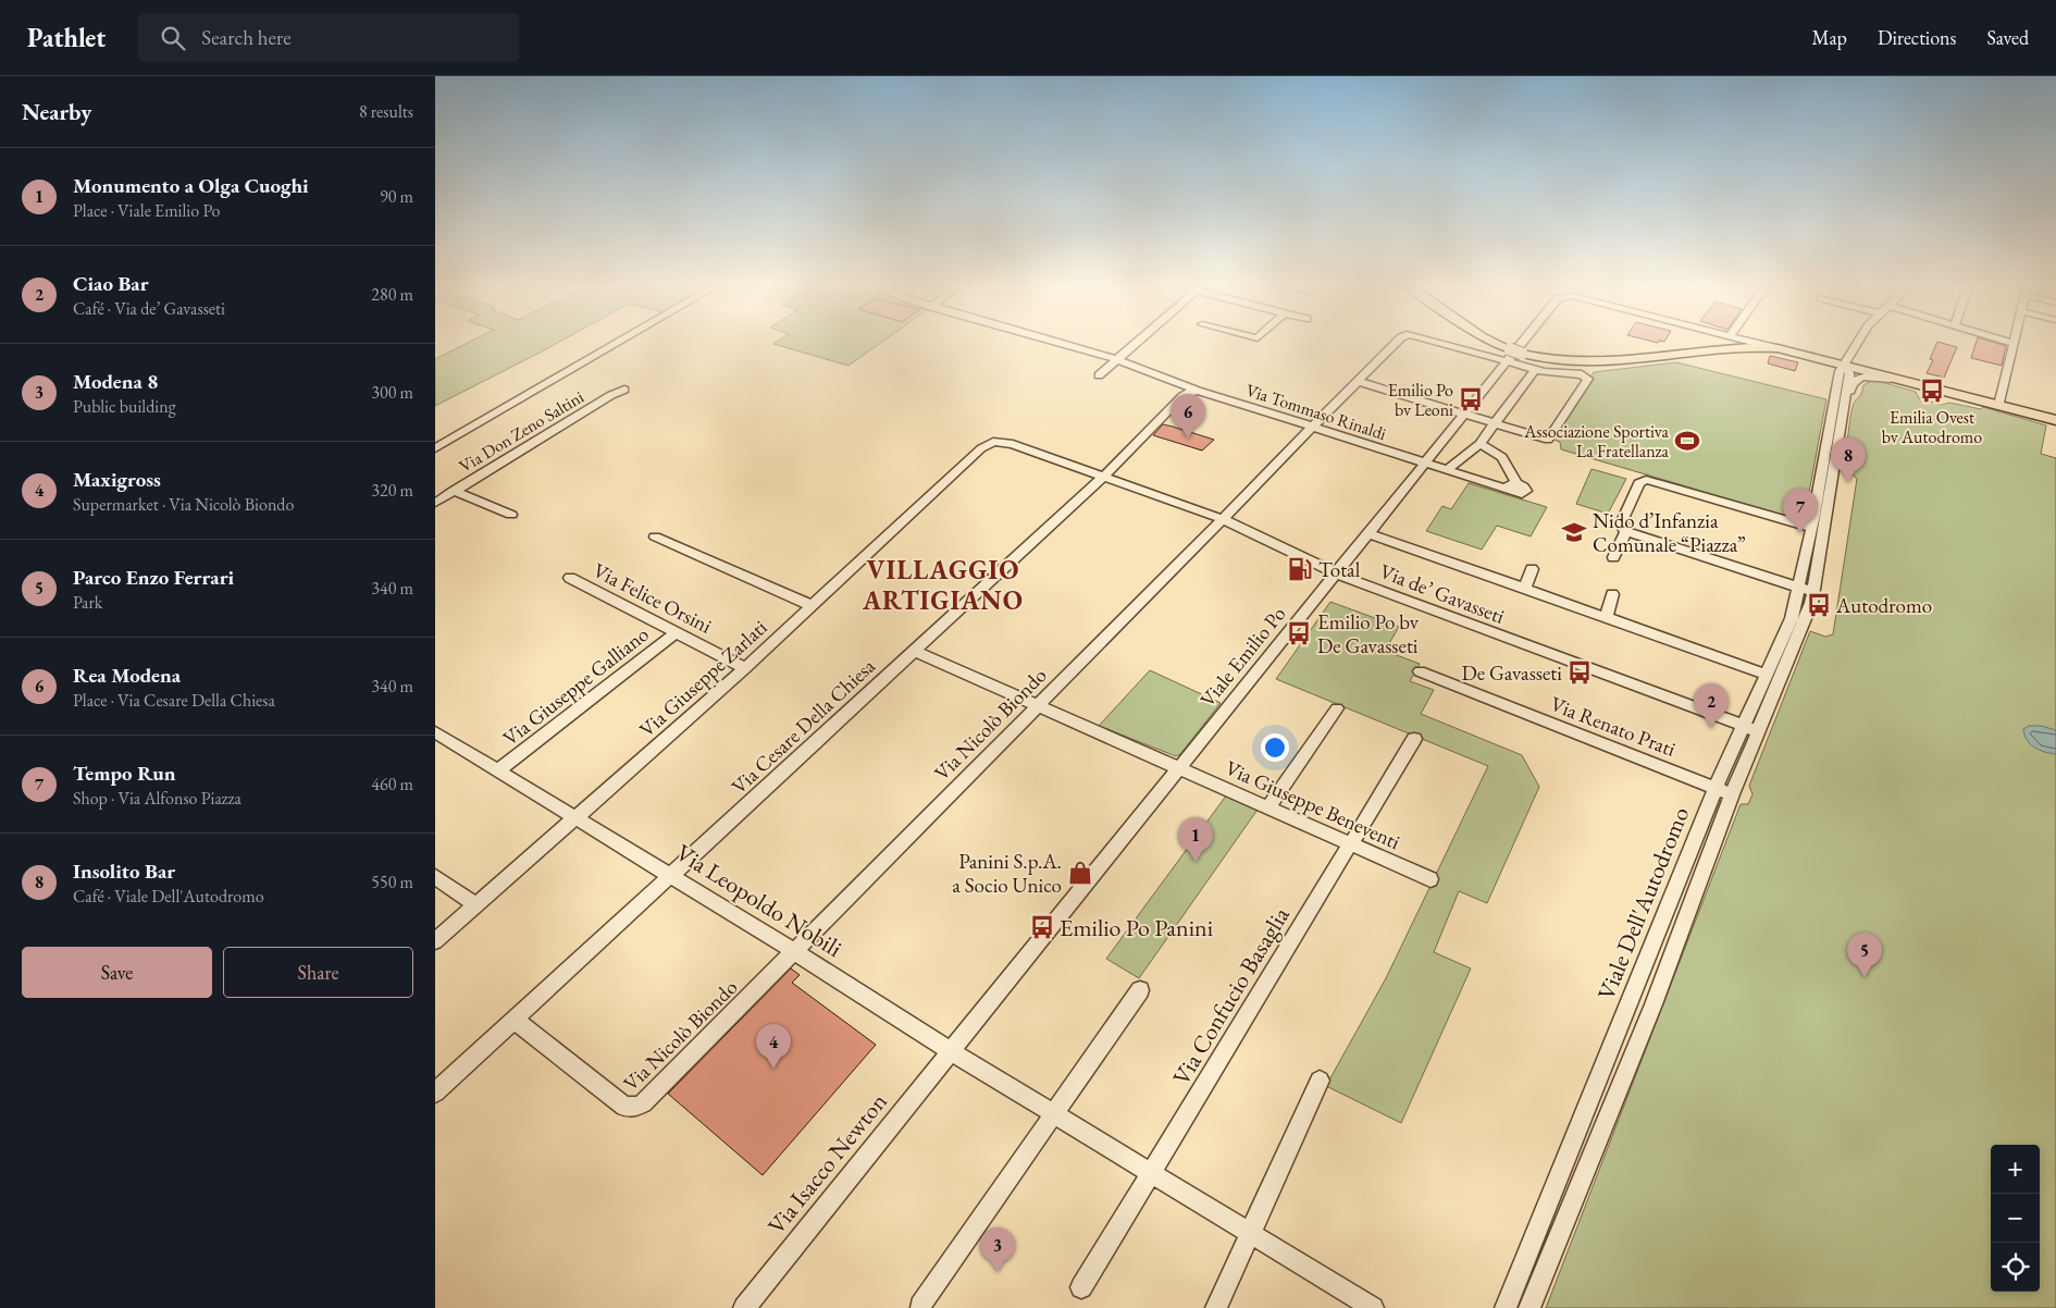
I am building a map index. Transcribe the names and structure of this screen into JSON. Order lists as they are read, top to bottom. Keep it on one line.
{"streets":{"street":["Via Tommaso Rinaldi","Via Don Zeno Saltini","Via de’ Gavasseti","Via Felice Orsini","Viale Emilio Po","Via Giuseppe Zarlati","Via Giuseppe Galliano","Via Nicolò Biondo","Via Cesare Della Chiesa","Via Renato Prati","Via Giuseppe Beneventi","Via Leopoldo Nobili","Viale Dell'Autodromo","Via Confucio Basaglia","Via Isacco Newton"]},"crossings":[["Via Tommaso Rinaldi","Viale Emilio Po"],["Via Tommaso Rinaldi","Via Nicolò Biondo"],["Via Tommaso Rinaldi","Via Cesare Della Chiesa"],["Via de’ Gavasseti","Viale Emilio Po"],["Via de’ Gavasseti","Via Giuseppe Zarlati"],["Via de’ Gavasseti","Via Nicolò Biondo"],["Via de’ Gavasseti","Via Cesare Della Chiesa"],["Via de’ Gavasseti","Viale Dell'Autodromo"],["Via Felice Orsini","Via Giuseppe Zarlati"],["Via Felice Orsini","Via Giuseppe Galliano"],["Viale Emilio Po","Via Nicolò Biondo"],["Viale Emilio Po","Via Giuseppe Beneventi"],["Viale Emilio Po","Via Leopoldo Nobili"],["Viale Emilio Po","Via Isacco Newton"],["Via Giuseppe Zarlati","Via Leopoldo Nobili"],["Via Giuseppe Galliano","Via Leopoldo Nobili"],["Via Nicolò Biondo","Via Cesare Della Chiesa"],["Via Nicolò Biondo","Via Giuseppe Beneventi"],["Via Nicolò Biondo","Via Leopoldo Nobili"],["Via Cesare Della Chiesa","Via Giuseppe Beneventi"],["Via Cesare Della Chiesa","Via Leopoldo Nobili"],["Via Renato Prati","Viale Dell'Autodromo"],["Via Giuseppe Beneventi","Via Confucio Basaglia"],["Via Leopoldo Nobili","Via Confucio Basaglia"],["Via Leopoldo Nobili","Via Isacco Newton"]],"districts":["VILLAGGIO ARTIGIANO"],"places":{"bus stop":["Emilia Ovest bv Autodromo","Emilio Po bv Leoni","Autodromo","Emilio Po bv De Gavasseti","De Gavasseti","Emilio Po Panini"],"sports":["Associazione Sportiva La Fratellanza"],"school or university":["Nido d’Infanzia Comunale “Piazza”"],"fuel station":["Total"],"shop":["Panini S.p.A. a Socio Unico"]},"page":{"header":"Pathlet","search":"Search here","nav":["Map","Directions","Saved"],"heading":["Nearby","8 results"],"list":[{"mark":"1","name":"Monumento a Olga Cuoghi","note":"Place · Viale Emilio Po","value":"90 m"},{"mark":"2","name":"Ciao Bar","note":"Café · Via de’ Gavasseti","value":"280 m"},{"mark":"3","name":"Modena 8","note":"Public building","value":"300 m"},{"mark":"4","name":"Maxigross","note":"Supermarket · Via Nicolò Biondo","value":"320 m"},{"mark":"5","name":"Parco Enzo Ferrari","note":"Park","value":"340 m"},{"mark":"6","name":"Rea Modena","note":"Place · Via Cesare Della Chiesa","value":"340 m"},{"mark":"7","name":"Tempo Run","note":"Shop · Via Alfonso Piazza","value":"460 m"},{"mark":"8","name":"Insolito Bar","note":"Café · Viale Dell'Autodromo","value":"550 m"}],"pins":["6","8","7","2","1","5","4","3"],"buttons":["Save","Share"],"map_buttons":["+","−"]}}
